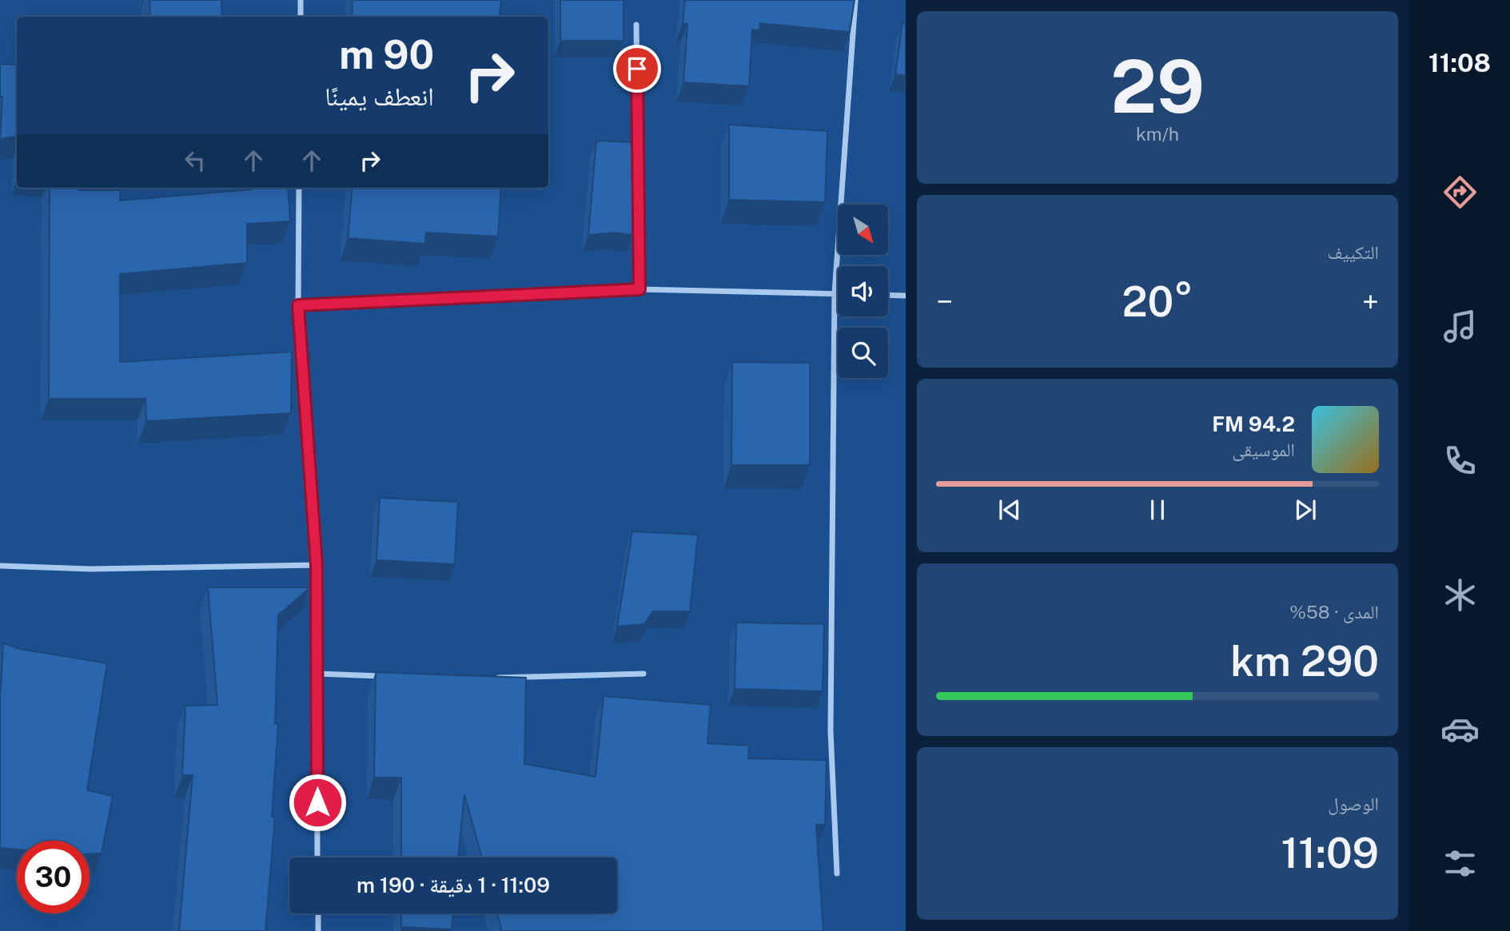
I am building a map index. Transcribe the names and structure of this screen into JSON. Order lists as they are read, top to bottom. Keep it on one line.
{"north":"bottom right","page":{"tabs":"11:08","tile":[["29","km/h"],"التكييف",["المدى · 58%","290 km"],["الوصول","11:09"]],"turn":["90 m","انعطف يمينًا"],"heat":["−","20°","+"],"song":["94.2 FM","الموسيقى"],"limit":"30","trip":"11:09 · 1 دقيقة · 190 m"}}
